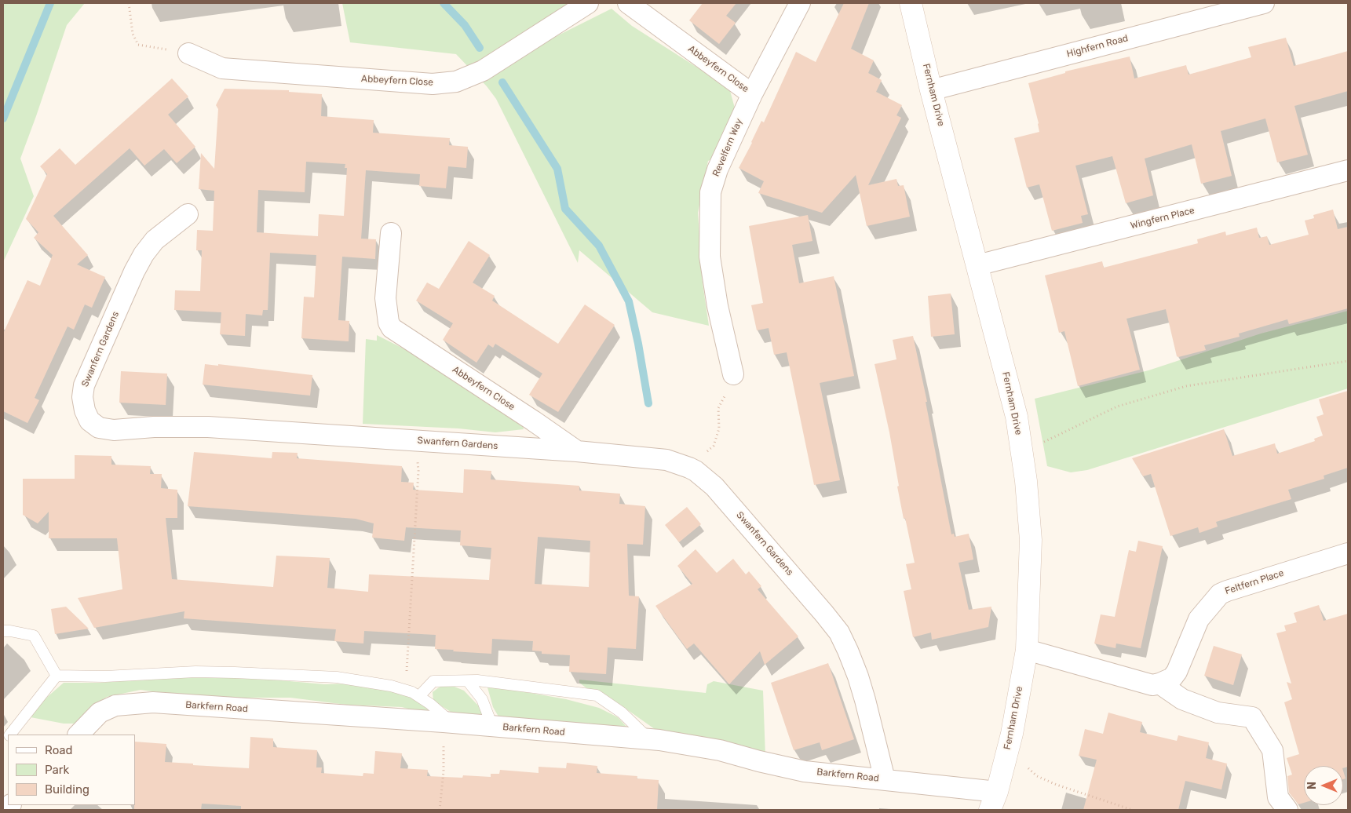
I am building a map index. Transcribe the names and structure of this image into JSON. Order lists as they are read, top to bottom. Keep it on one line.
{"streets":{"street":["Highfern Road","Abbeyfern Close","Fernham Drive","Revelfern Way","Wingfern Place","Swanfern Gardens","Feltfern Place","Barkfern Road"]},"crossings":[["Highfern Road","Fernham Drive"],["Abbeyfern Close","Revelfern Way"],["Abbeyfern Close","Swanfern Gardens"],["Fernham Drive","Wingfern Place"],["Fernham Drive","Barkfern Road"],["Swanfern Gardens","Barkfern Road"]],"legend":["Road","Park","Building"],"north":"left"}
